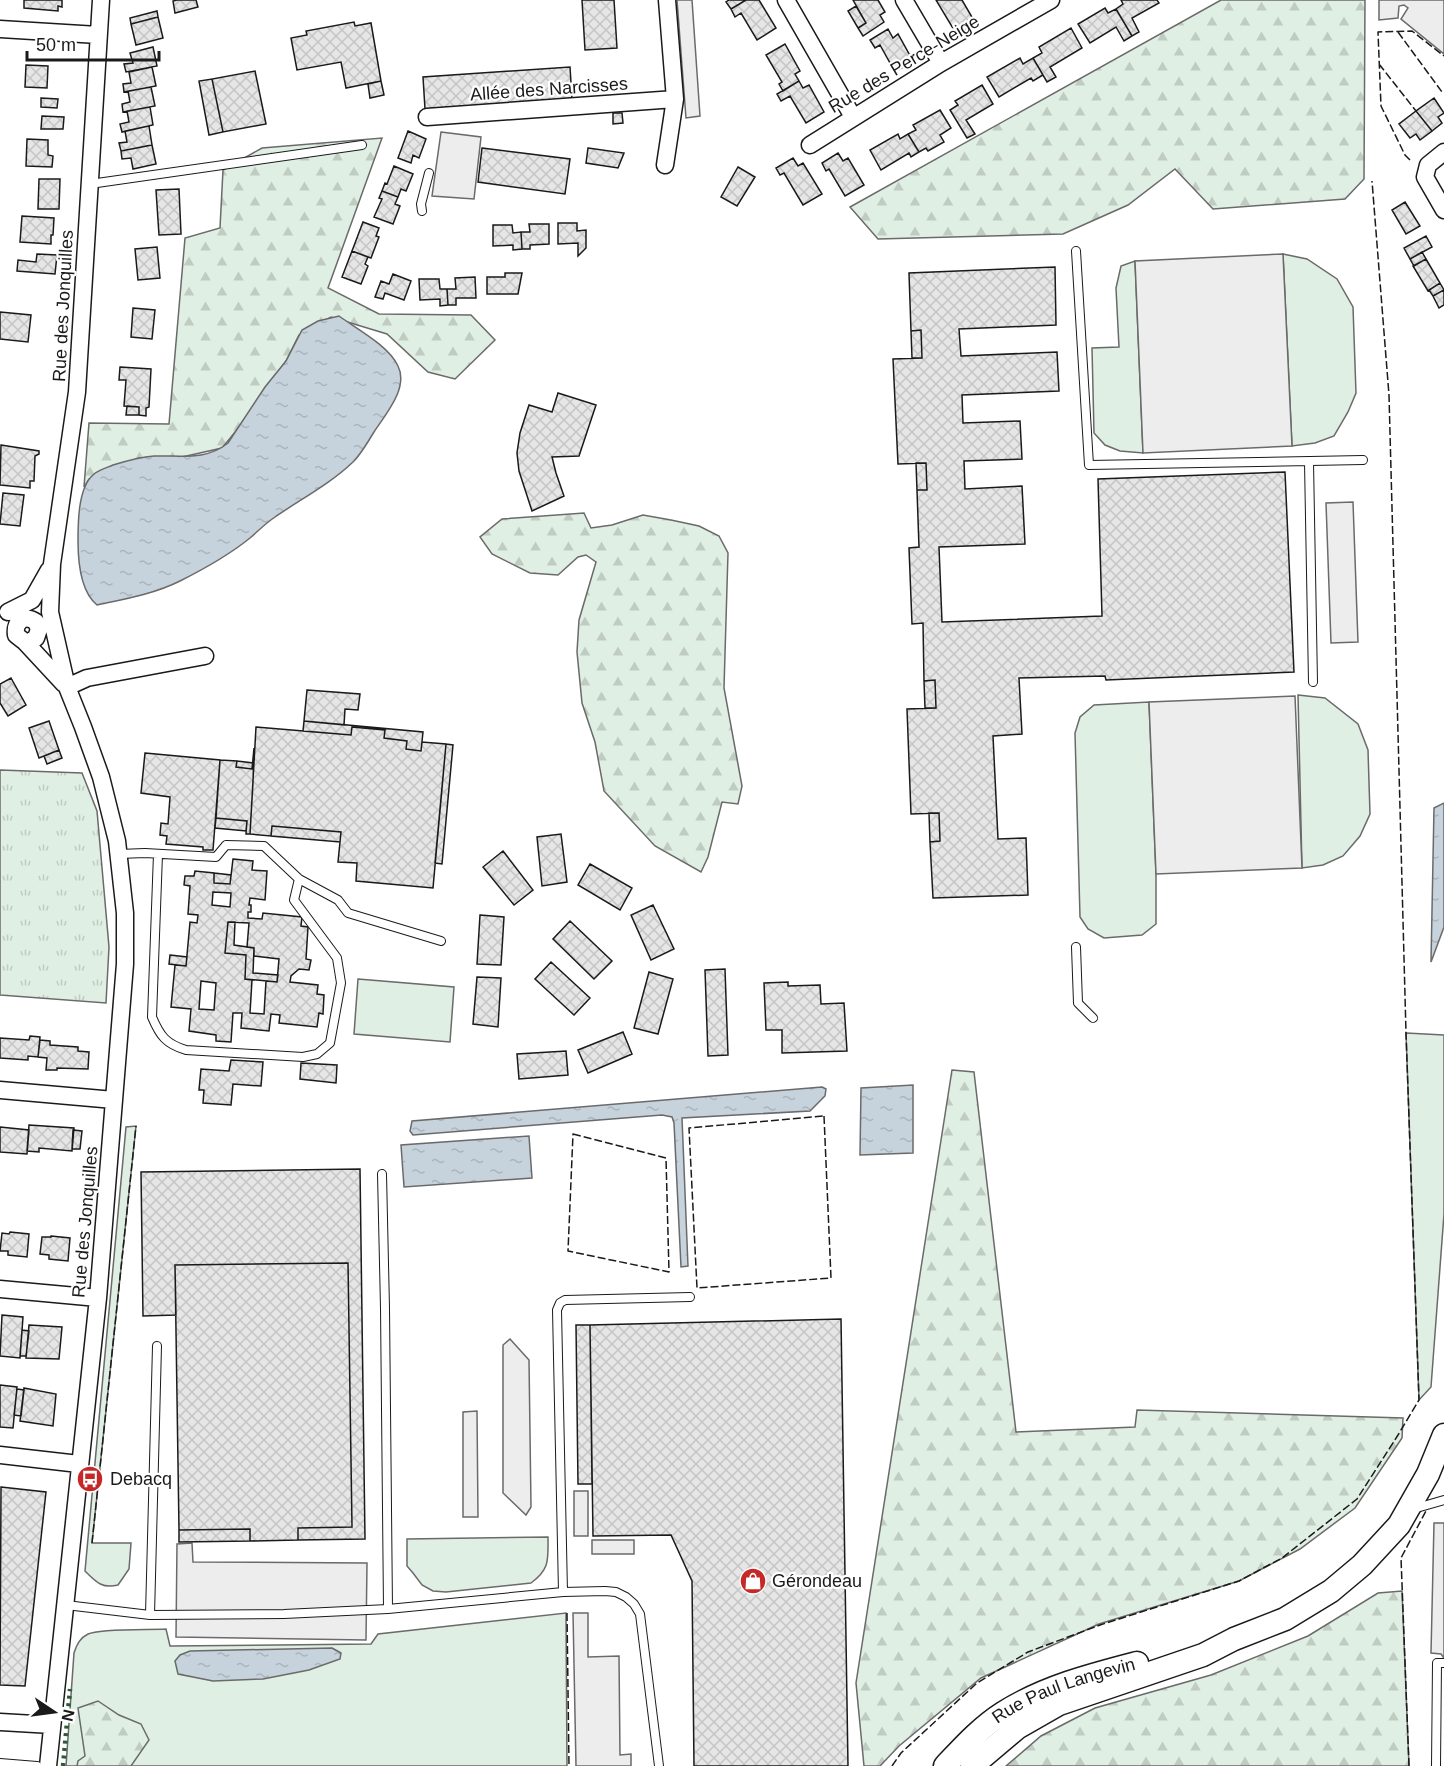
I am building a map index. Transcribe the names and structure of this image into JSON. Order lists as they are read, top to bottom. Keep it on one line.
{"streets":{"main road":["Rue Paul Langevin"],"street":["Rue des Perce-Neige","Allée des Narcisses","Rue des Jonquilles"]},"places":{"bus stop":["Debacq"],"shop":["Gérondeau"]},"scale_bar":"50 m","north":"right"}
